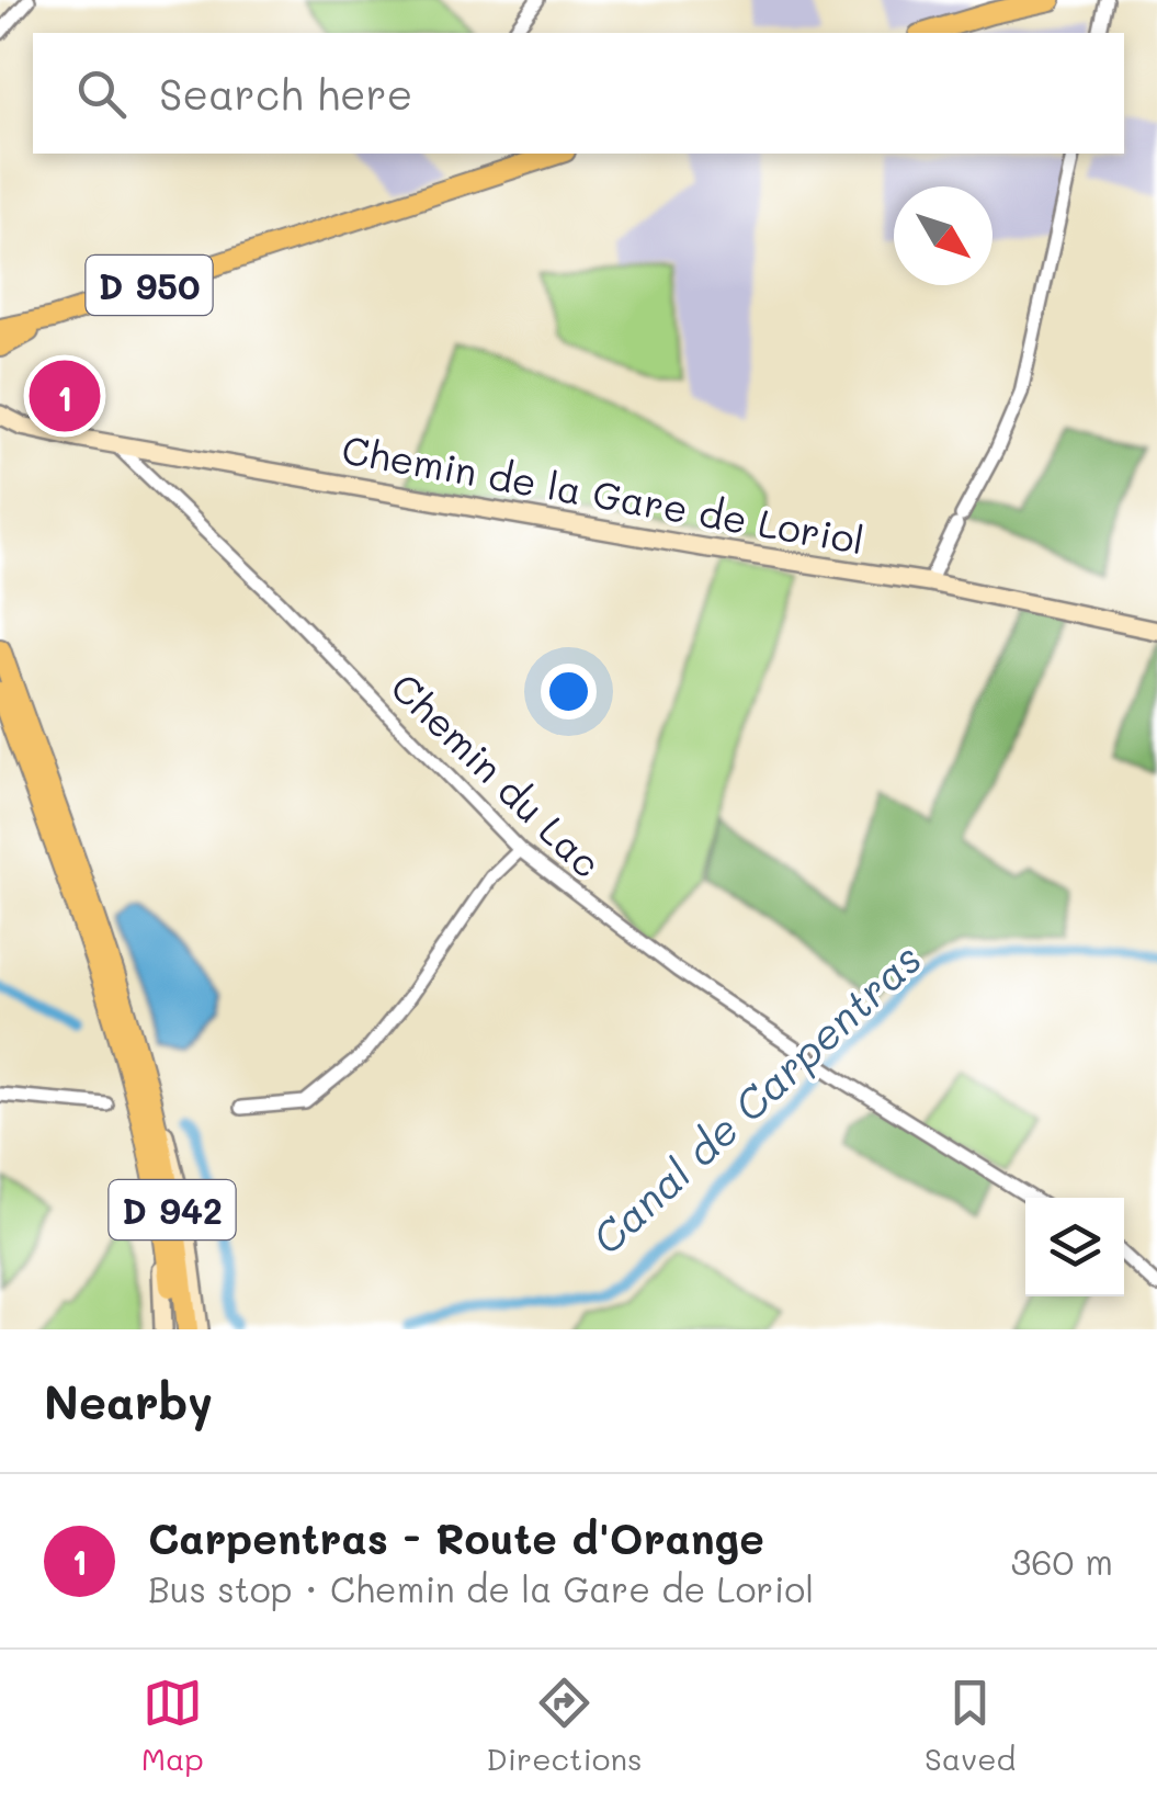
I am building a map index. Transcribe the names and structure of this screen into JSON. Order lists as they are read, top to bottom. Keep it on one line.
{"streets":{"main road":["D 950","D 942"],"street":["Chemin de la Gare de Loriol","Chemin du Lac"]},"crossings":[["Chemin de la Gare de Loriol","Chemin du Lac"]],"water":["Canal de Carpentras"],"north":"bottom right","page":{"search":"Search here","pins":"1","heading":"Nearby","list":[{"mark":"1","name":"Carpentras - Route d'Orange","note":"Bus stop · Chemin de la Gare de Loriol","value":"360 m"}],"nav":["Map","Directions","Saved"]}}
